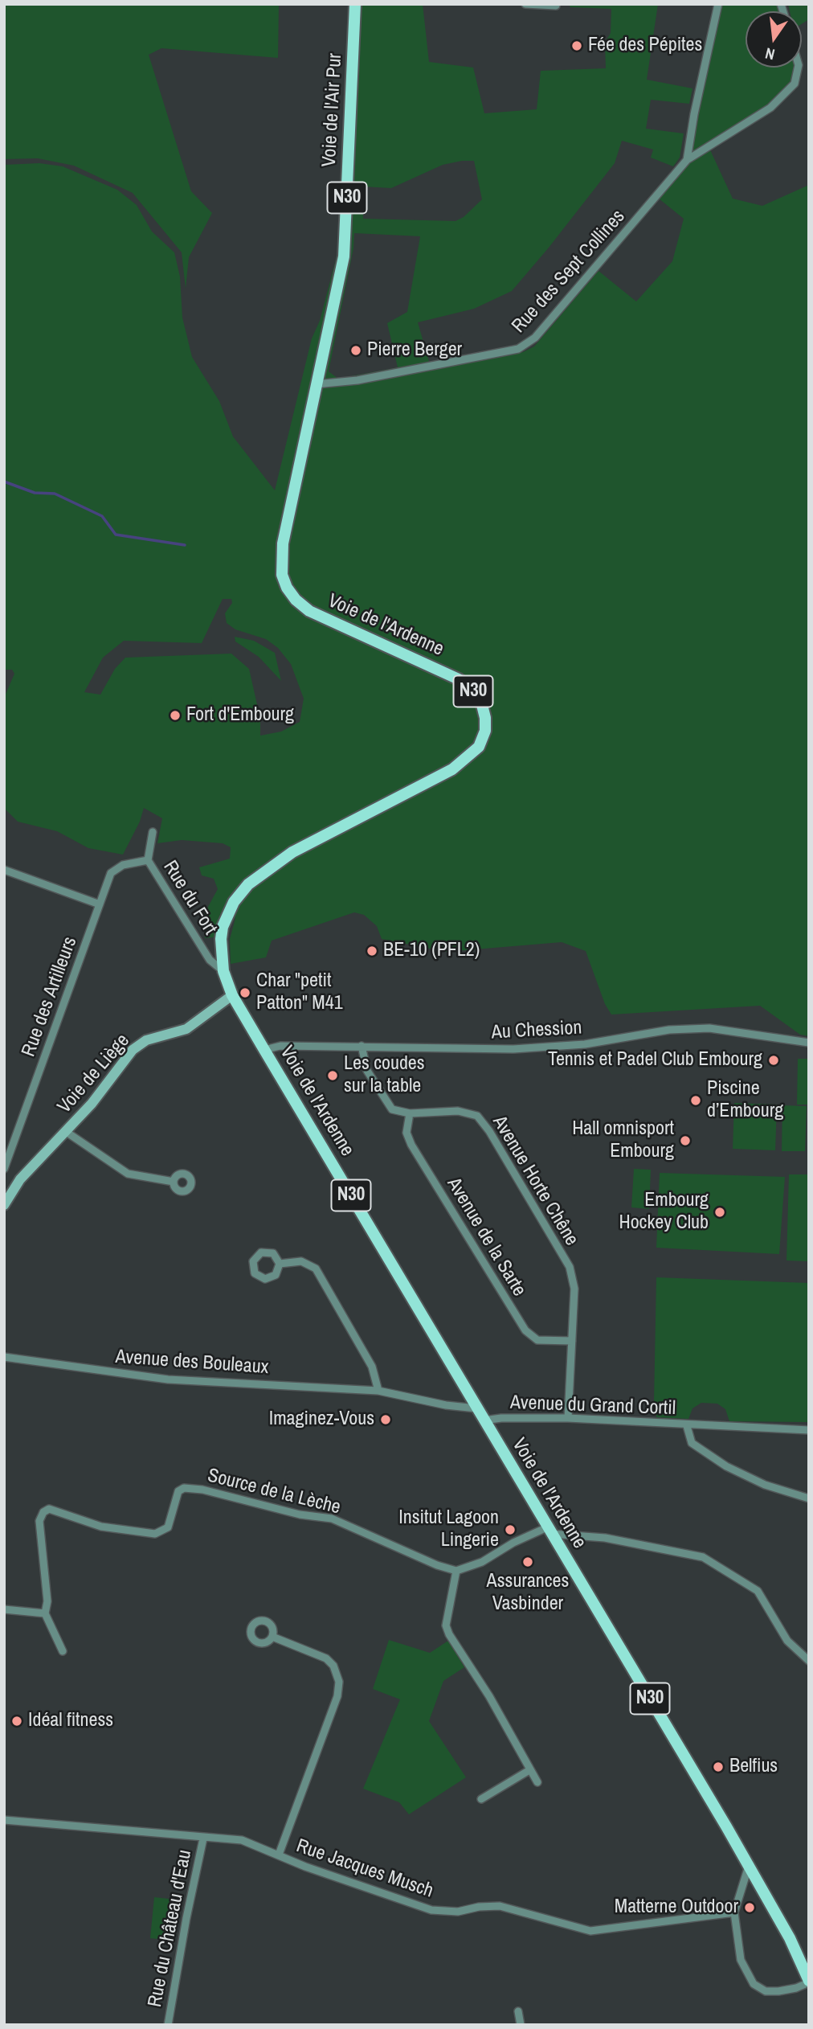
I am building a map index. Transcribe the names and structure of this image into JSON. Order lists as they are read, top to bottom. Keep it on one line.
{"streets":{"main road":["Voie de l'Air Pur","N30","Voie de l'Ardenne"],"street":["Rue des Sept Collines","Rue du Fort","Rue des Artilleurs","Au Chession","Voie de Liège","Avenue Horte Chêne","Avenue de la Sarte","Avenue des Bouleaux","Avenue du Grand Cortil","Source de la Lèche","Rue Jacques Musch","Rue du Château d'Eau"]},"crossings":[["Voie de l'Air Pur","Rue des Sept Collines"],["Voie de l'Air Pur","Voie de l'Ardenne"],["Rue des Sept Collines","Voie de l'Ardenne"],["Voie de l'Ardenne","Rue du Fort"],["Voie de l'Ardenne","Au Chession"],["Voie de l'Ardenne","Voie de Liège"],["Voie de l'Ardenne","Avenue des Bouleaux"],["Voie de l'Ardenne","Avenue du Grand Cortil"],["Rue du Fort","Rue des Artilleurs"],["Avenue Horte Chêne","Avenue de la Sarte"],["Avenue Horte Chêne","Avenue du Grand Cortil"],["Rue Jacques Musch","Rue du Château d'Eau"]],"places":["Fée des Pépites","Pierre Berger","Fort d'Embourg","BE-10 (PFL2)","Char \"petit Patton\" M41","Tennis et Padel Club Embourg","Les coudes sur la table","Piscine d’Embourg","Hall omnisport Embourg","Embourg Hockey Club","Imaginez-Vous","Insitut Lagoon Lingerie","Assurances Vasbinder","Idéal fitness","Belfius","Matterne Outdoor"],"north":"bottom"}
